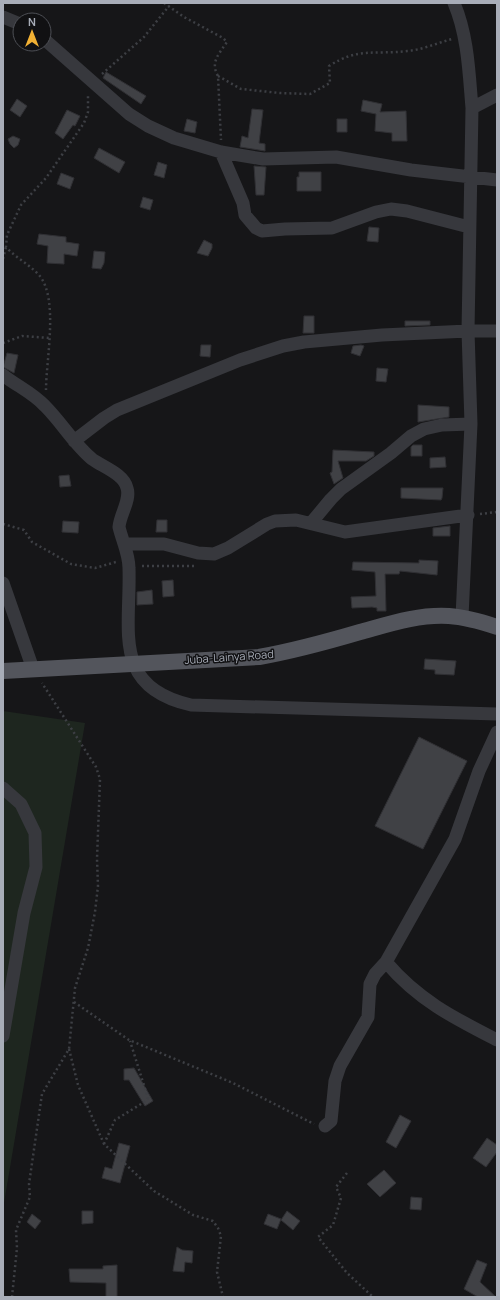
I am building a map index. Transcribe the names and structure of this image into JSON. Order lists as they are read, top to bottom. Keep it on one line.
{"streets":{"main road":["Juba-Lainya Road"]},"north":"top"}
